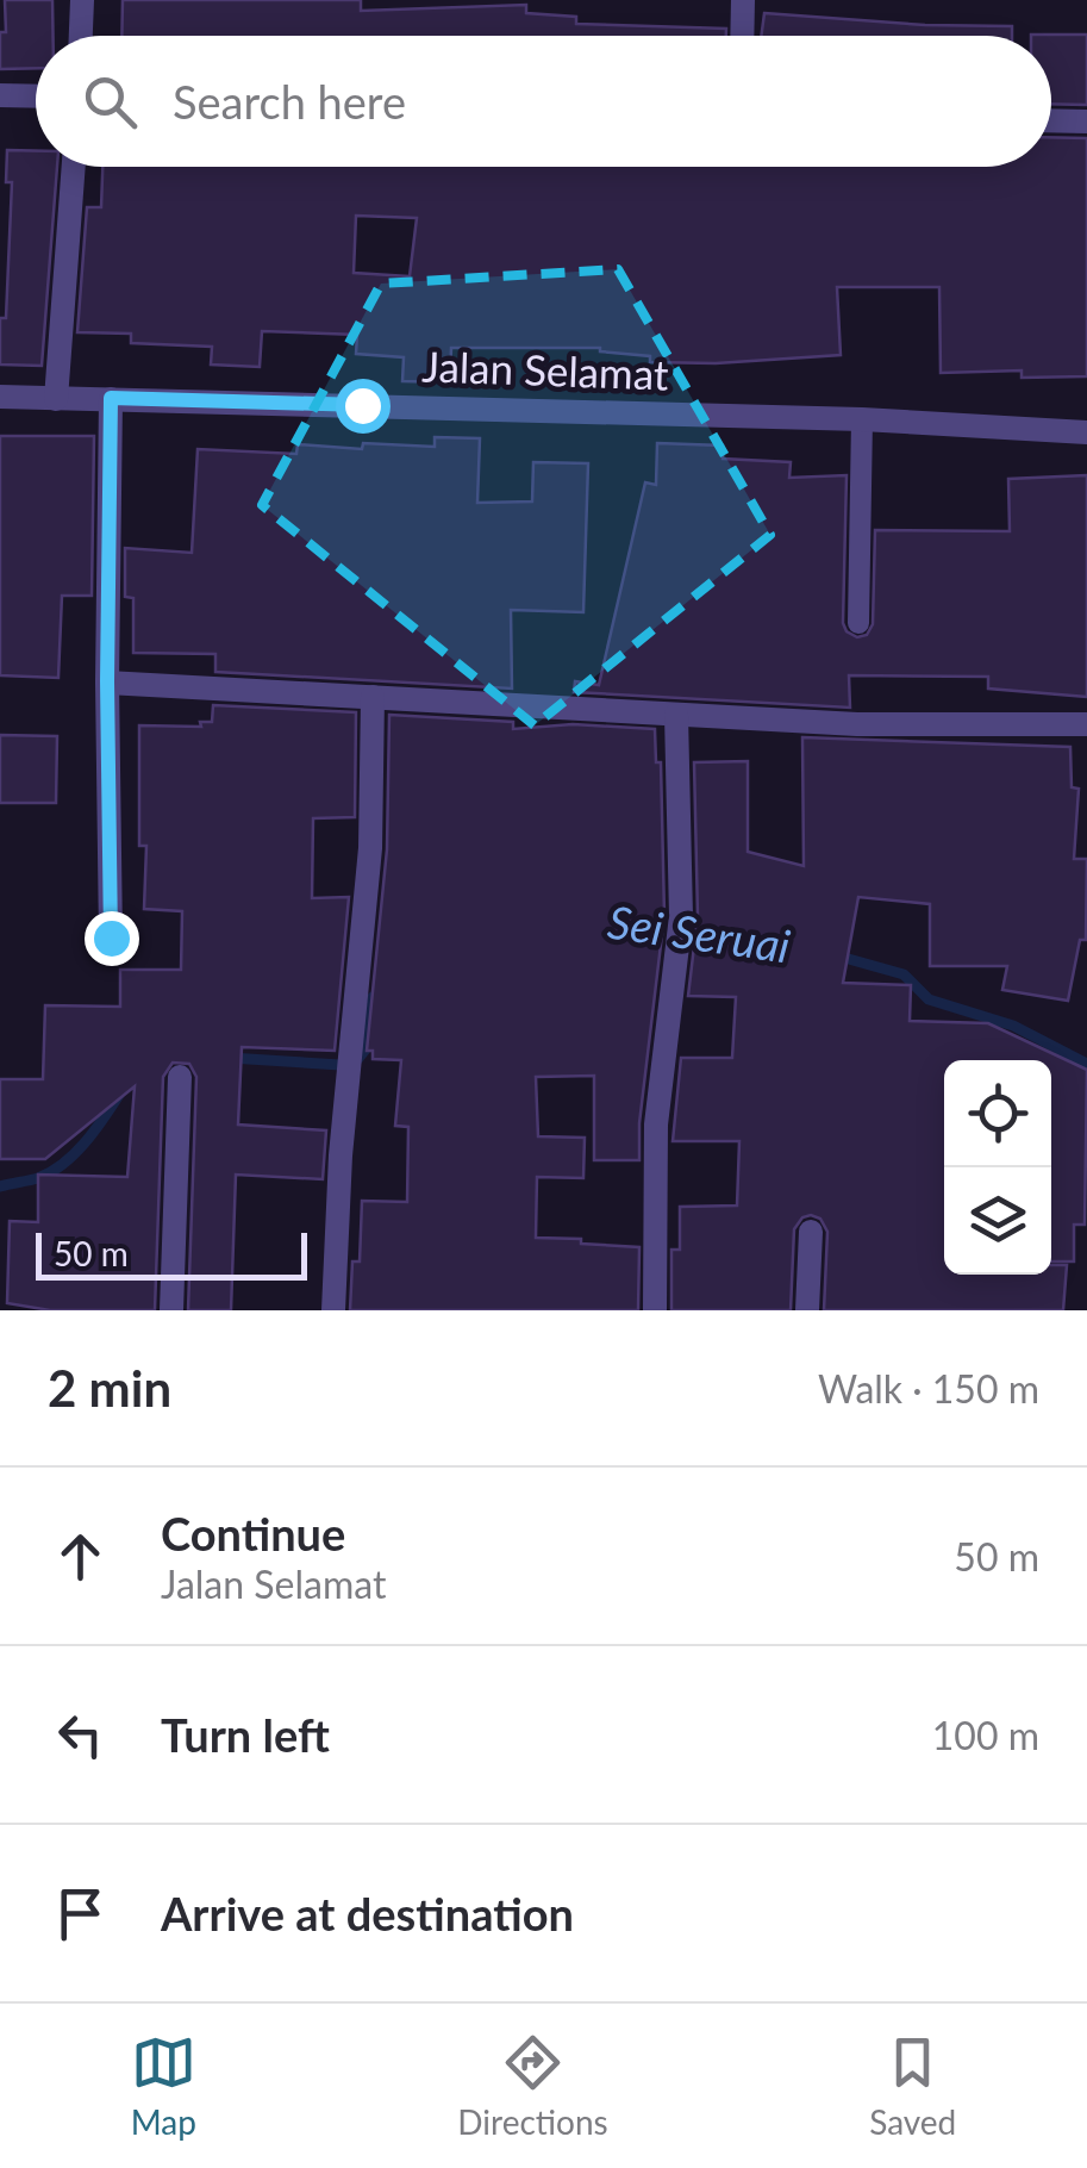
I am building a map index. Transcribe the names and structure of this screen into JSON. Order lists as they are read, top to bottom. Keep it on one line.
{"streets":{"street":["Jalan Selamat"]},"water":["Sei Seruai"],"scale_bar":"50 m","page":{"search":"Search here","scale":"50 m","heading":["2 min","Walk · 150 m"],"list":[["Continue","Jalan Selamat","50 m"],["Turn left","100 m"],"Arrive at destination"],"nav":["Map","Directions","Saved"]}}
